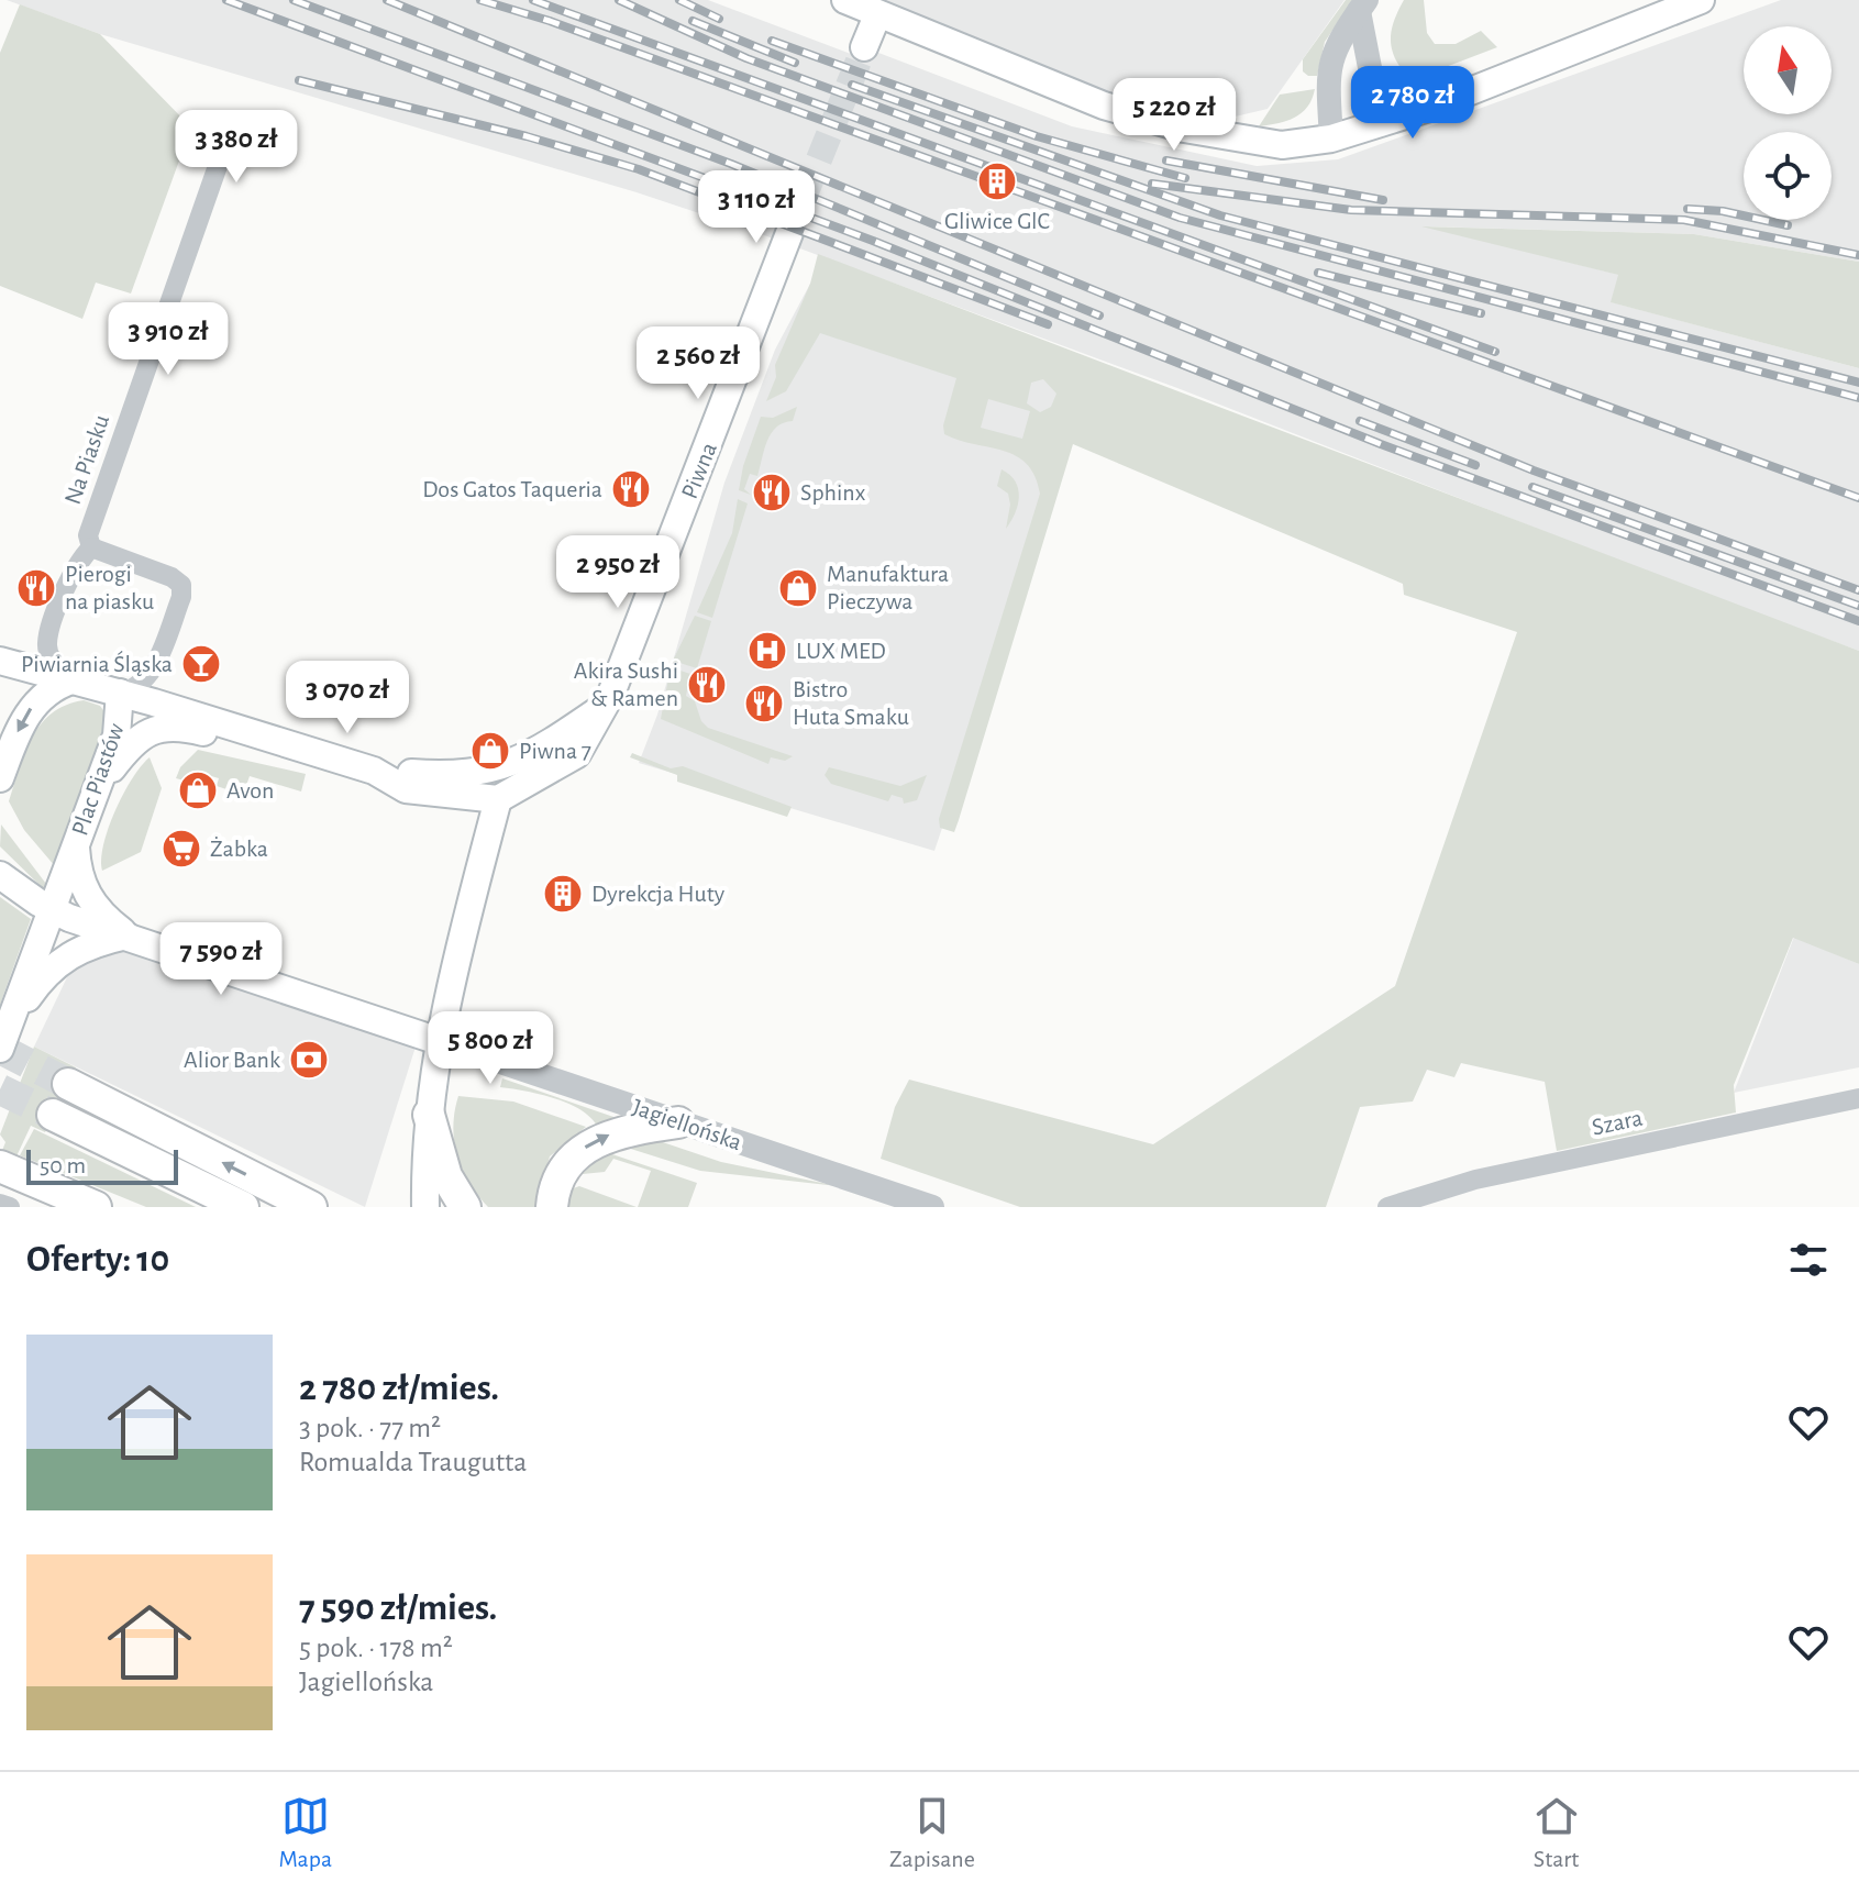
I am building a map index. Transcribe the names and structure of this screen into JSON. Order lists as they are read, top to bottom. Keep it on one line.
{"streets":{"main road":["Piwna","Plac Piastów","Jagiellońska"],"street":["Na Piasku","Szara"]},"crossings":[["Na Piasku","Plac Piastów"],["Plac Piastów","Jagiellońska"]],"places":{"building":["Gliwice GlC","Dyrekcja Huty"],"restaurant":["Dos Gatos Taqueria","Sphinx","Pierogi na piasku","Akira Sushi & Ramen","Bistro Huta Smaku"],"shop":["Manufaktura Pieczywa","Piwna 7","Avon"],"hospital":["LUX MED"],"bar":["Piwiarnia Śląska"],"supermarket":["Żabka"],"bank":["Alior Bank"]},"scale_bar":"50 m","north":"top","page":{"price":["2 780 zł","5 220 zł","3 380 zł","3 110 zł","3 910 zł","2 560 zł","2 950 zł","3 070 zł","7 590 zł","5 800 zł"],"scale":"50 m","heading":"Oferty: 10","list":[{"name":"2 780 zł/mies.","note":"3 pok. · 77 m² · Romualda Traugutta"},{"name":"7 590 zł/mies.","note":"5 pok. · 178 m² · Jagiellońska"}],"tabs":["Mapa","Zapisane","Start"]}}
